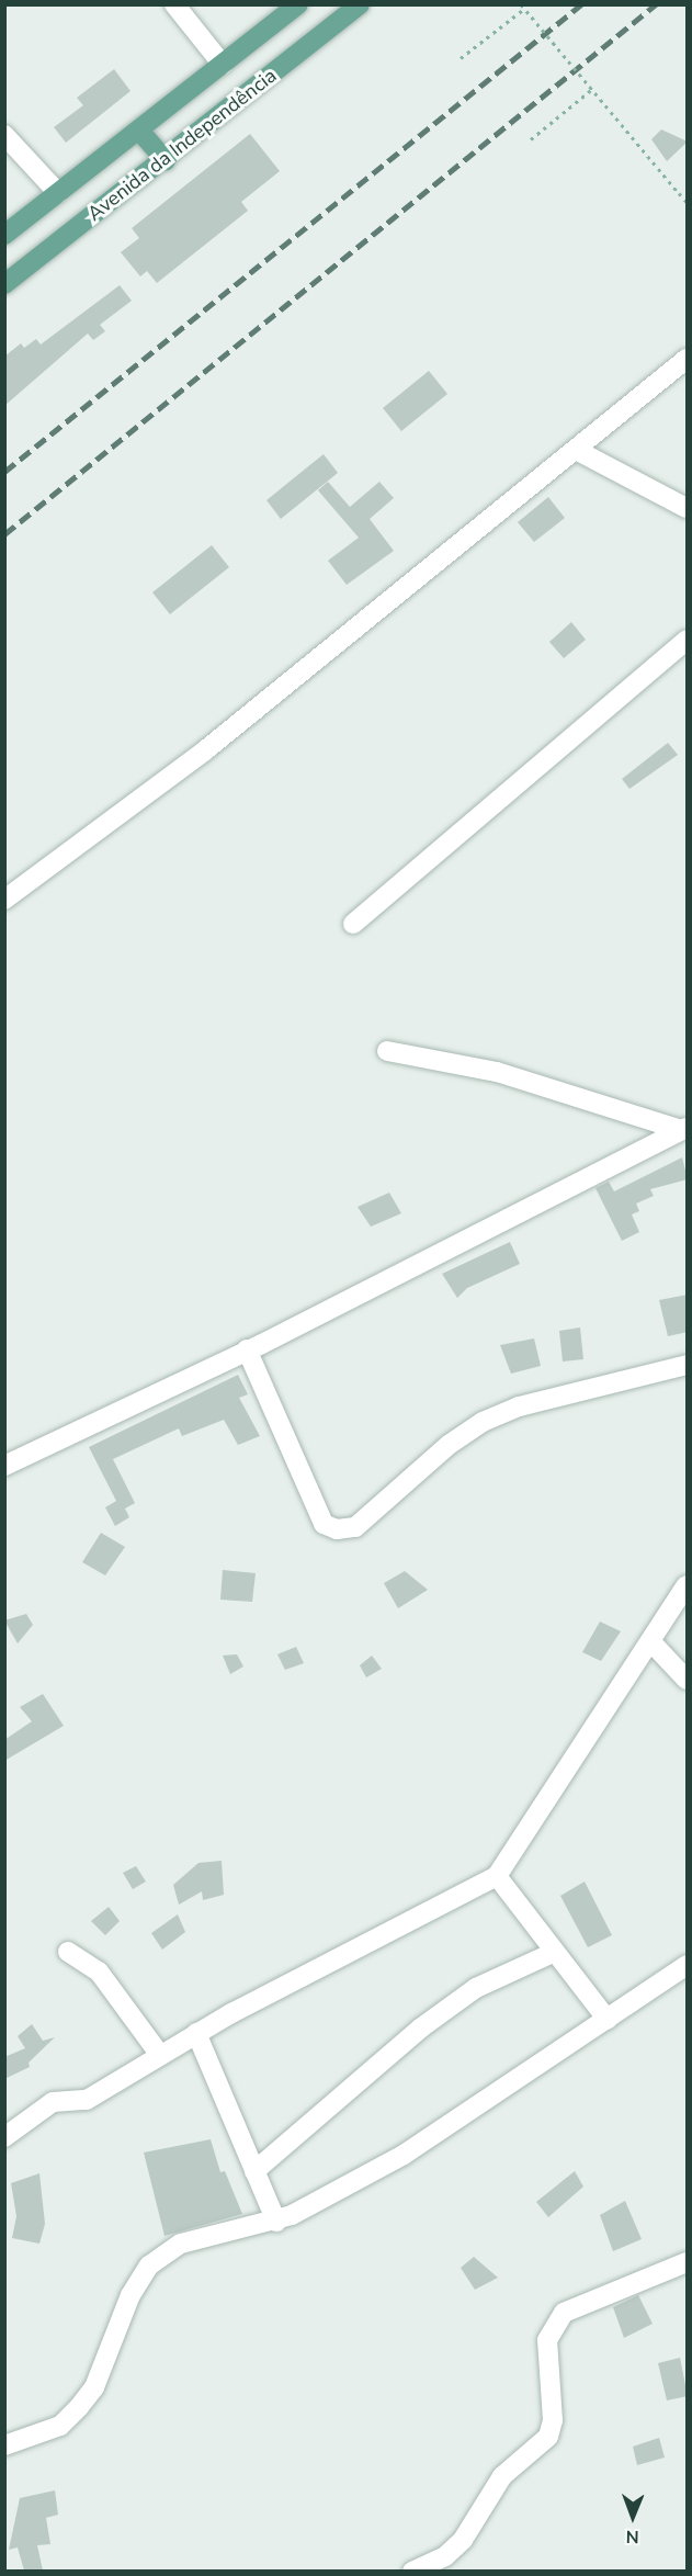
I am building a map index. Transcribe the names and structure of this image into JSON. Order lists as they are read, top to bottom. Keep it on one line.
{"streets":{"main road":["Avenida da Independência"]},"north":"bottom"}
